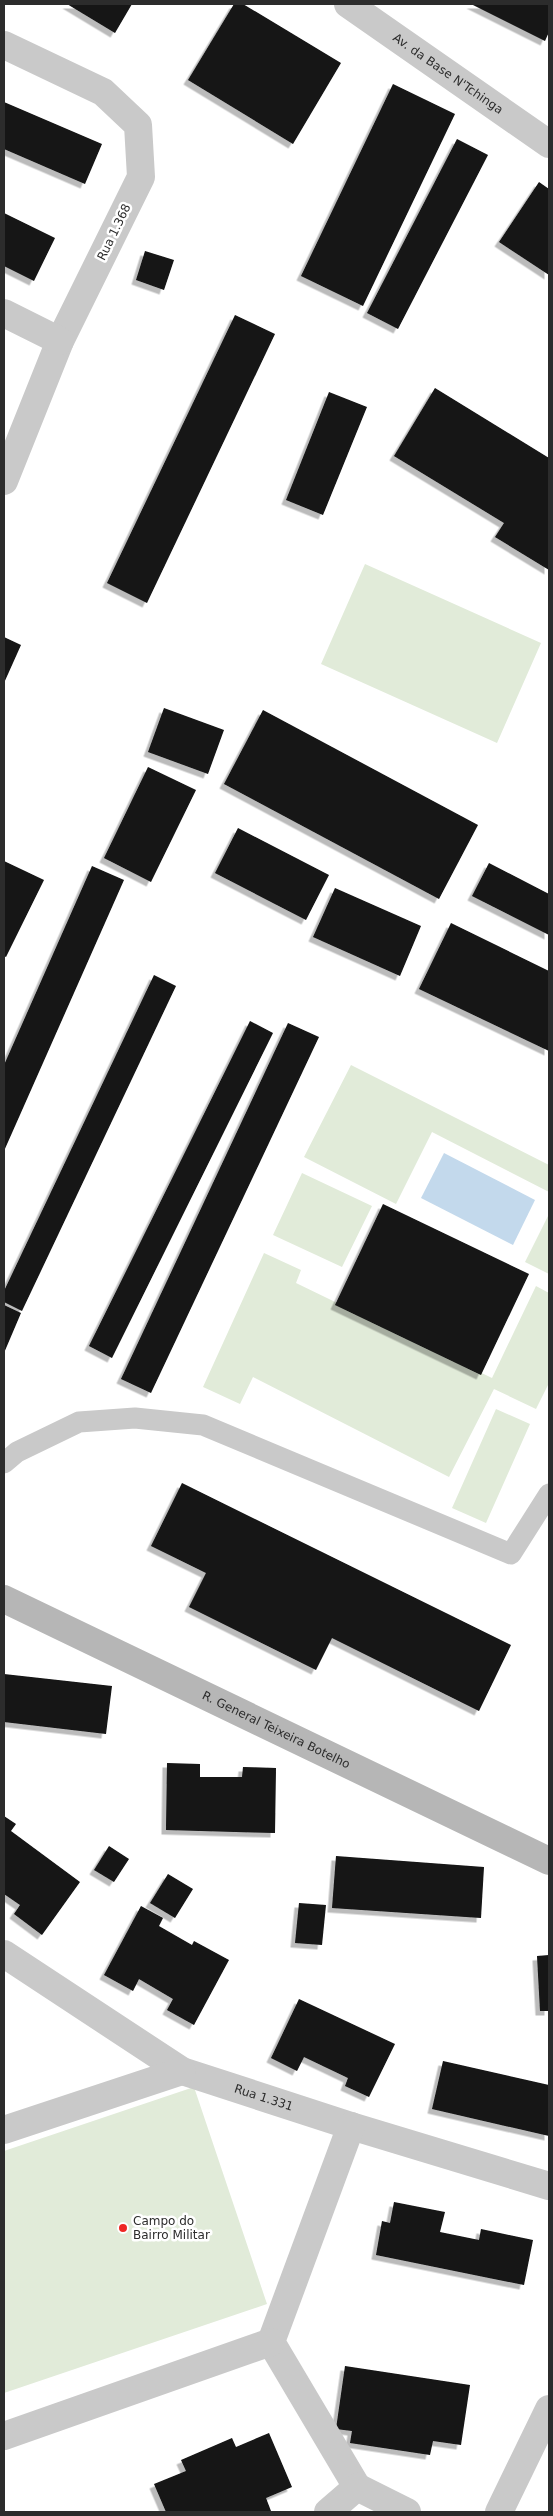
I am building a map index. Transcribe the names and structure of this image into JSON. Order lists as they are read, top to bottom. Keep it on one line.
{"streets":{"street":["Av. da Base N'Tchinga","Rua 1.368","R. General Teixeira Botelho","Rua 1.331"]},"places":["Campo do Bairro Militar"]}
